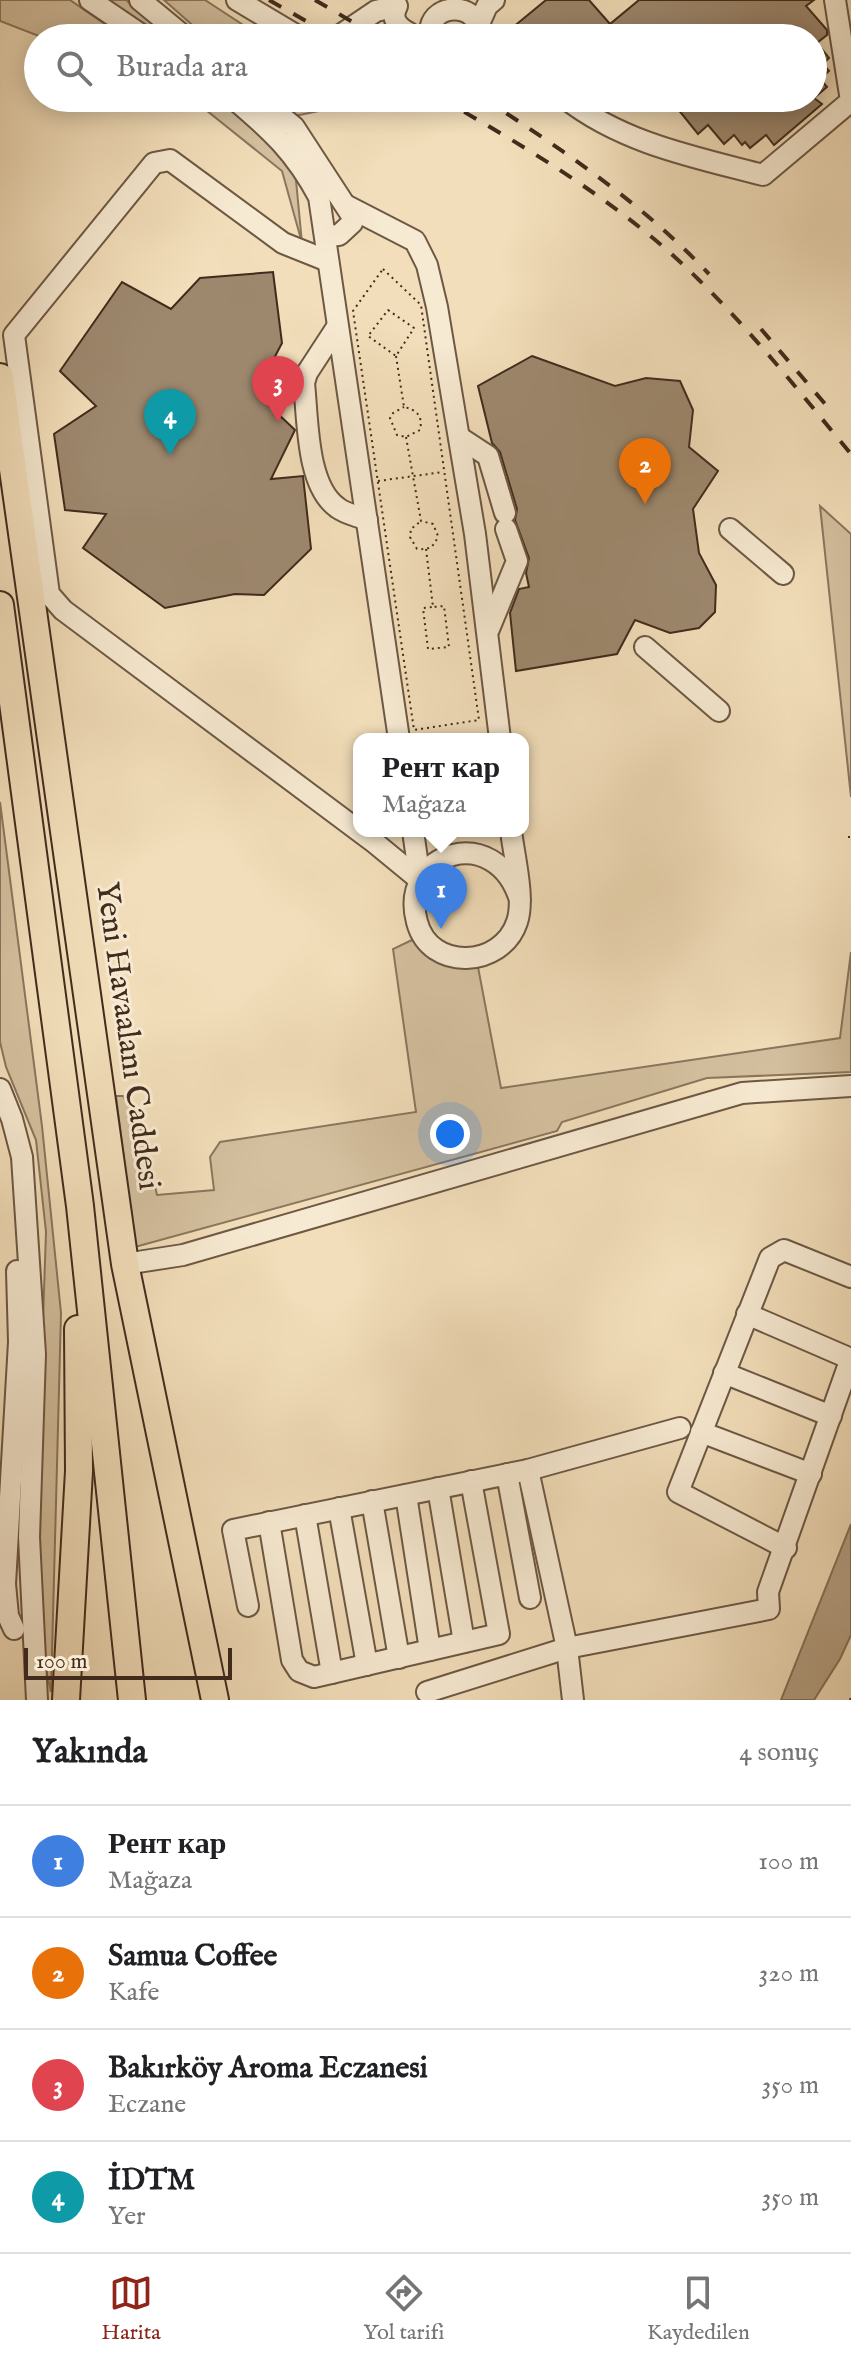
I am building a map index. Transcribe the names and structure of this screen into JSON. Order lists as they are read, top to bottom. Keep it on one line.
{"streets":{"main road":["Yeni Havaalanı Caddesi"]},"scale_bar":"100 m","page":{"search":"Burada ara","pins":["3","4","2","1"],"popup":["Рент кар","Mağaza"],"scale":"100 m","heading":["Yakında","4 sonuç"],"list":[{"mark":"1","name":"Рент кар","note":"Mağaza","value":"100 m"},{"mark":"2","name":"Samua Coffee","note":"Kafe","value":"320 m"},{"mark":"3","name":"Bakırköy Aroma Eczanesi","note":"Eczane","value":"350 m"},{"mark":"4","name":"İDTM","note":"Yer","value":"350 m"}],"nav":["Harita","Yol tarifi","Kaydedilen"]}}
